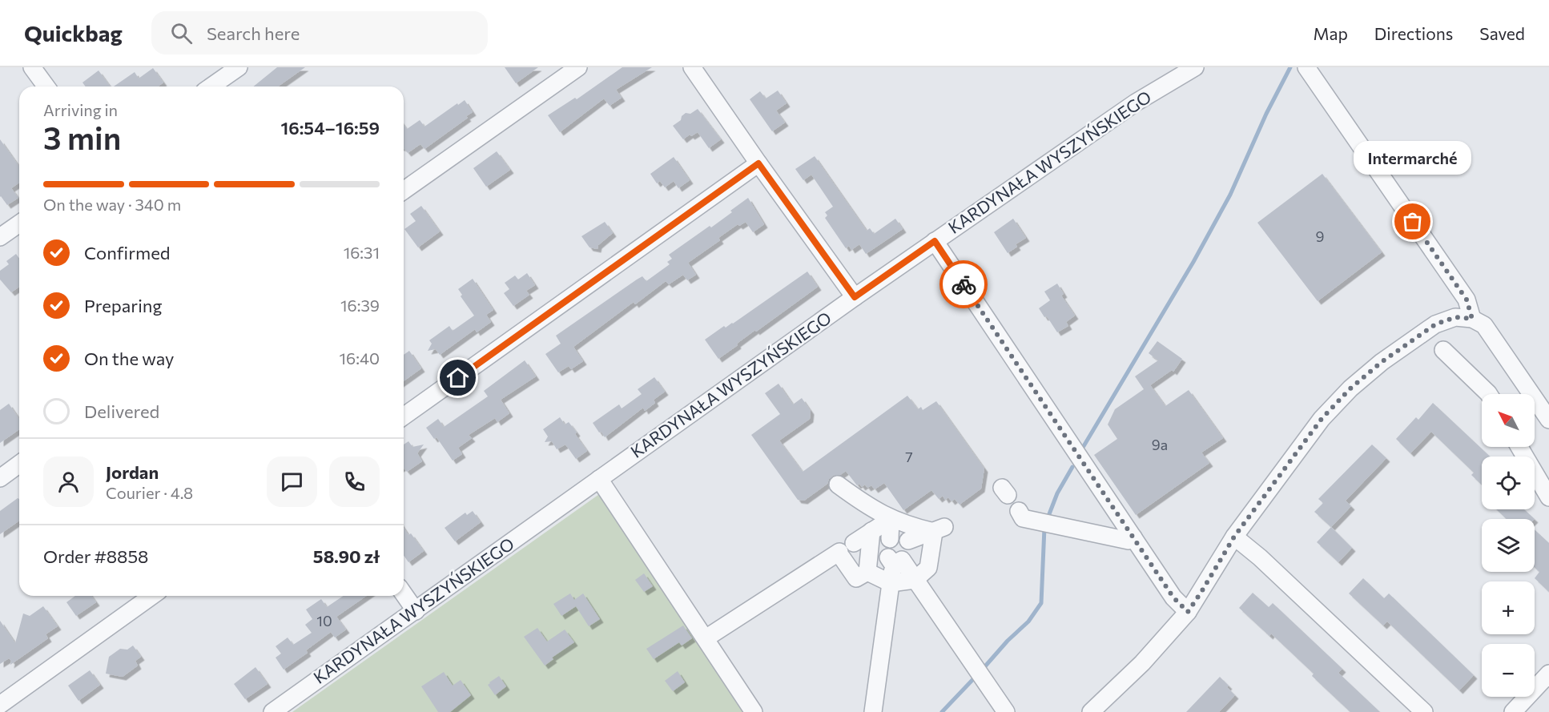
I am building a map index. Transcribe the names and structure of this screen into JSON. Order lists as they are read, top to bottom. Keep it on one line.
{"streets":{"street":["KARDYNAŁA WYSZYŃSKIEGO"]},"places":["Intermarché"],"house_numbers":["9","9a","7","10"],"north":"top left","page":{"header":"Quickbag","search":"Search here","nav":["Map","Directions","Saved"],"heading":["3 min","Arriving in","16:54–16:59"],"panel":["Jordan","Courier · 4.8","Order #8858","58.90 zł"],"bubble":"Intermarché","bar":"On the way · 340 m","list":[["Confirmed","16:31"],["Preparing","16:39"],["On the way","16:40"],"Delivered"],"map_buttons":["+","−"]}}
